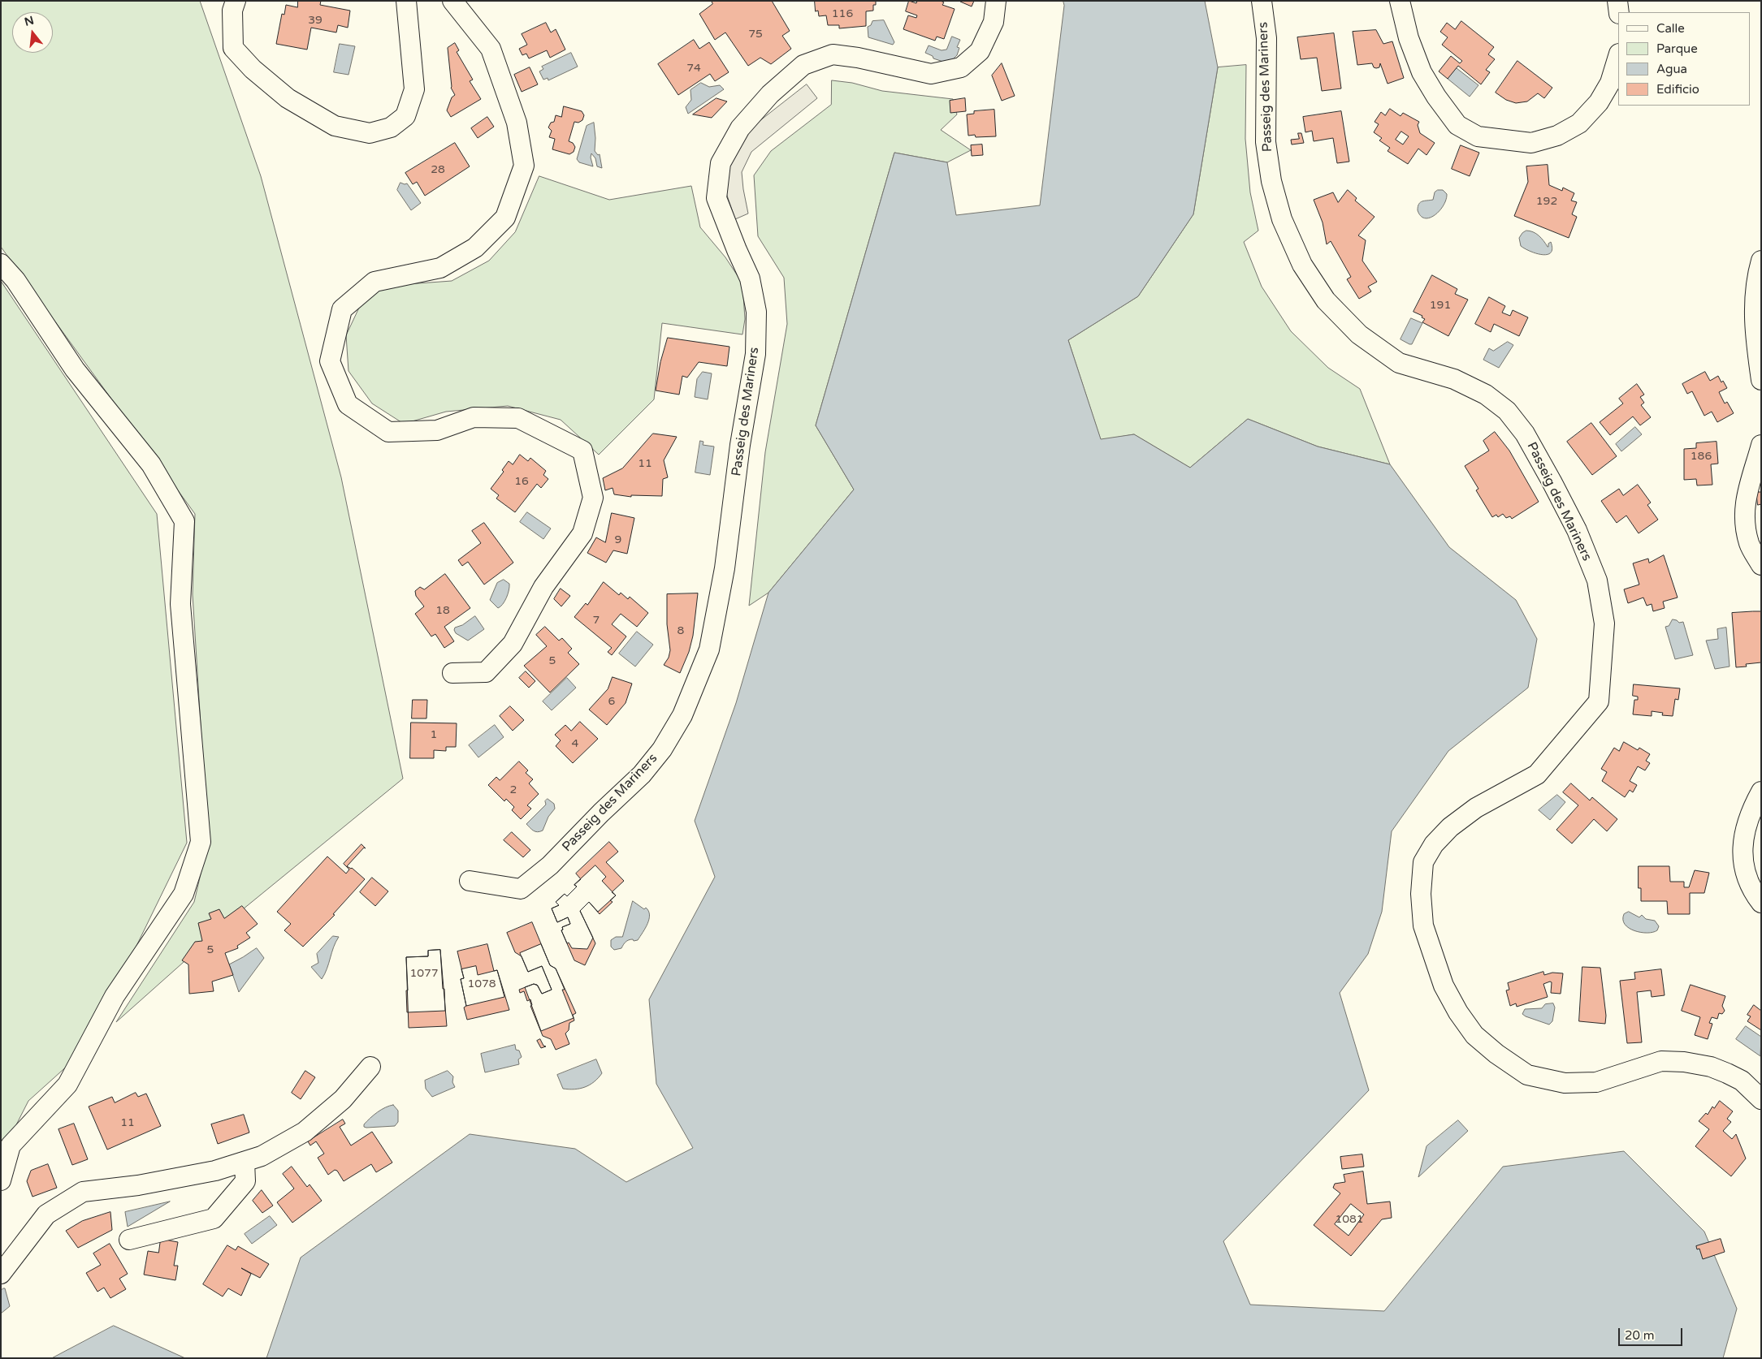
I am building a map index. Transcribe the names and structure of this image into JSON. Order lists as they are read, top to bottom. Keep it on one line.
{"streets":{"street":["Passeig des Mariners"]},"house_numbers":["116","39","75","74","28","192","191","186","11","16","9","18","7","8","5","6","1","4","2","5","1077","1078","11","1081"],"legend":["Calle","Parque","Agua","Edificio"],"scale_bar":"20 m","north":"top"}
